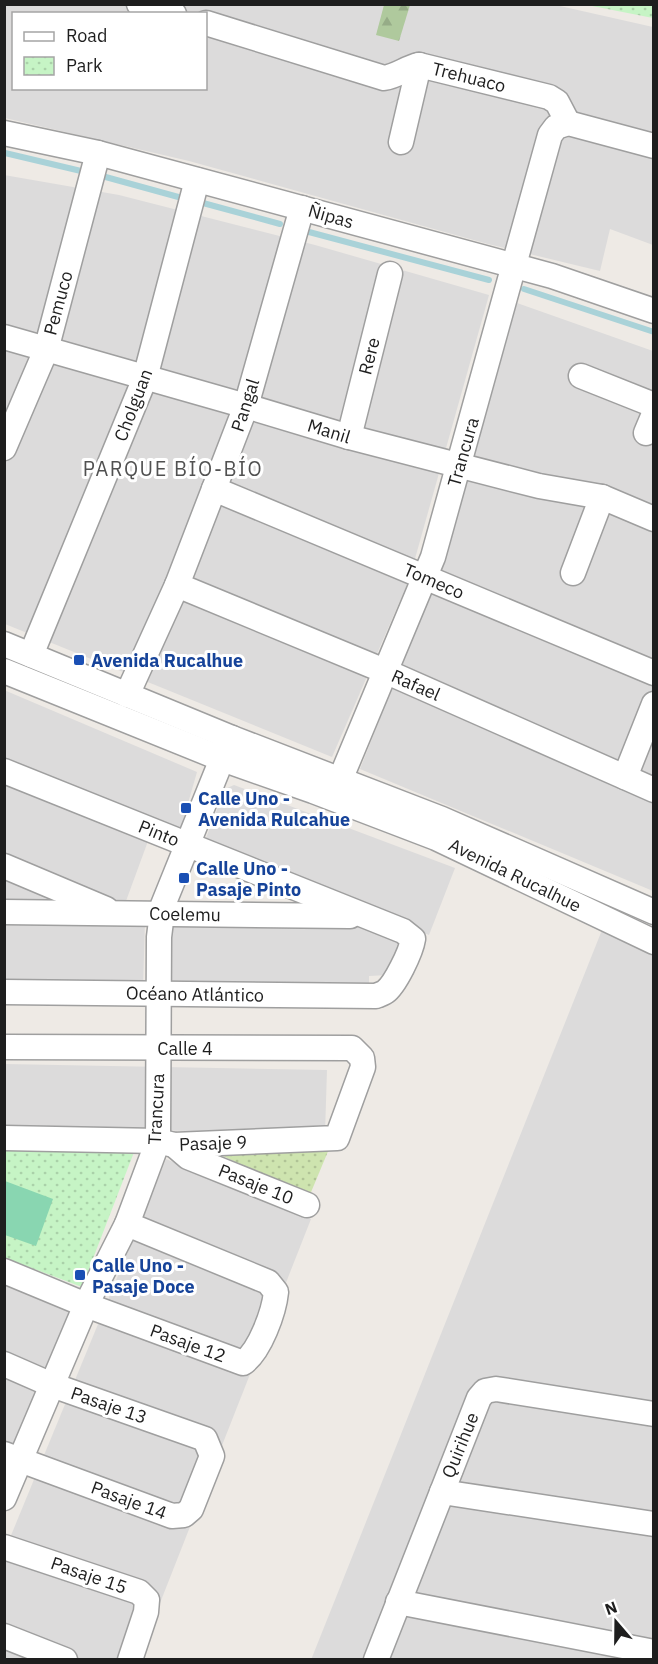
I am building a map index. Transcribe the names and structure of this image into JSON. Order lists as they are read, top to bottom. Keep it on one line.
{"streets":{"street":["Trehuaco","Ñipas","Pemuco","Rere","Cholguan","Pangal","Manil","Trancura","Tomeco","Rafael","Pinto","Avenida Rucalhue","Coelemu","Océano Atlántico","Calle 4","Pasaje 9","Pasaje 10","Pasaje 12","Pasaje 13","Quirihue","Pasaje 14","Pasaje 15"]},"crossings":[["Trehuaco","Trancura"],["Ñipas","Pemuco"],["Ñipas","Cholguan"],["Ñipas","Pangal"],["Ñipas","Trancura"],["Pemuco","Manil"],["Rere","Manil"],["Cholguan","Manil"],["Cholguan","Avenida Rucalhue"],["Pangal","Manil"],["Pangal","Tomeco"],["Pangal","Rafael"],["Pangal","Avenida Rucalhue"],["Manil","Trancura"],["Trancura","Tomeco"],["Trancura","Rafael"],["Trancura","Pinto"],["Trancura","Avenida Rucalhue"],["Trancura","Coelemu"],["Trancura","Océano Atlántico"],["Trancura","Calle 4"],["Trancura","Pasaje 9"],["Trancura","Pasaje 10"],["Trancura","Pasaje 12"],["Trancura","Pasaje 13"],["Trancura","Pasaje 14"],["Pinto","Coelemu"],["Pinto","Océano Atlántico"],["Calle 4","Pasaje 9"],["Pasaje 9","Pasaje 10"],["Pasaje 13","Pasaje 14"]],"districts":["PARQUE BÍO-BÍO"],"places":{"transit":["Avenida Rucalhue","Calle Uno - Avenida Rulcahue","Calle Uno - Pasaje Pinto","Calle Uno - Pasaje Doce"]},"legend":["Road","Park"],"north":"top"}
